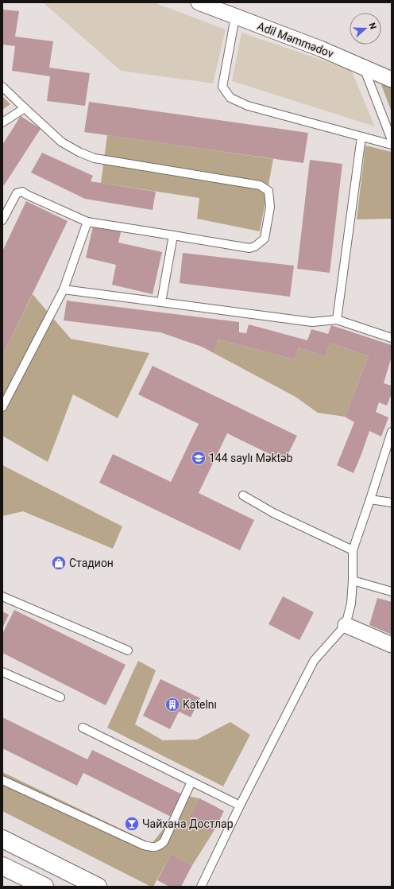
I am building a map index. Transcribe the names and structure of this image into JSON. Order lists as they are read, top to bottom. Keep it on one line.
{"streets":{"street":["Adil Məmmədov"]},"places":{"school or university":["144 saylı Məktəb"],"shop":["Стадион"],"building":["Katelnı"],"bar":["Чайхана Достлар"]},"north":"right"}
